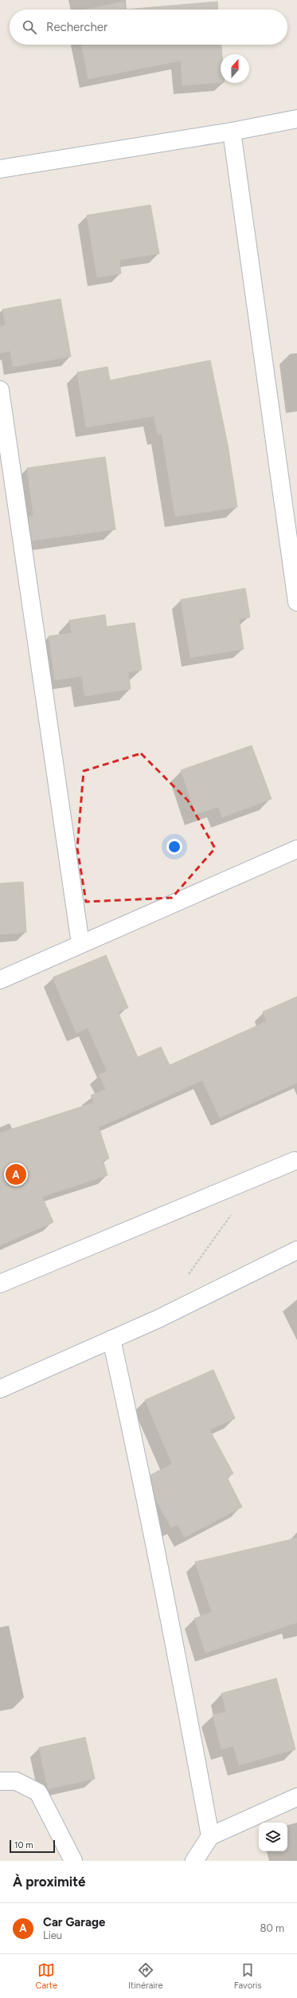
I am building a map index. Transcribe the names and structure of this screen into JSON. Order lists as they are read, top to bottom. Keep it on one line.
{"scale_bar":"10 m","north":"top","page":{"search":"Rechercher","pins":"A","scale":"10 m","heading":"À proximité","list":[{"mark":"A","name":"Car Garage","note":"Lieu","value":"80 m"}],"nav":["Carte","Itinéraire","Favoris"]}}
